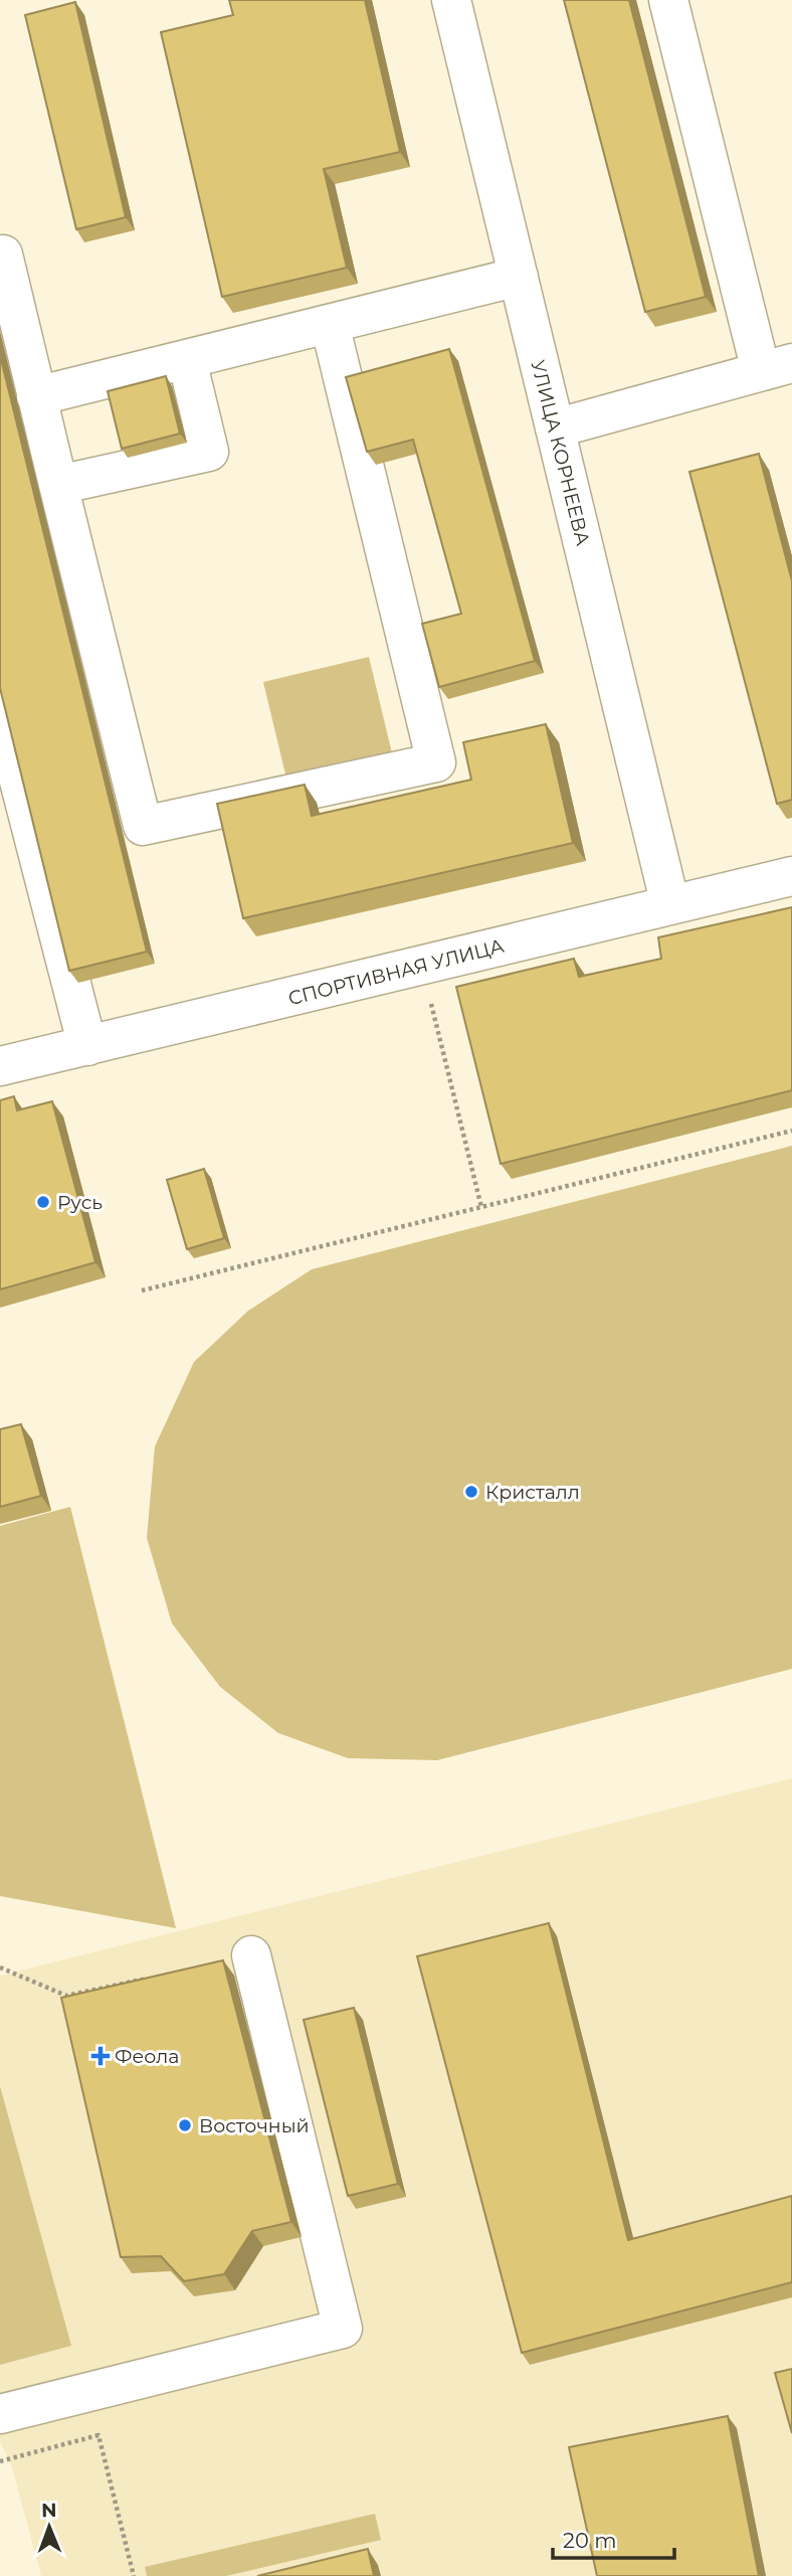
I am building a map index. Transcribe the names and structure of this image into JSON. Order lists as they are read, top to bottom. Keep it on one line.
{"streets":{"street":["УЛИЦА КОРНЕЕВА","СПОРТИВНАЯ УЛИЦА"]},"crossings":[["УЛИЦА КОРНЕЕВА","СПОРТИВНАЯ УЛИЦА"]],"places":{"other":["Русь","Кристалл","Восточный"],"health":["Феола"]},"scale_bar":"20 m","north":"top"}
